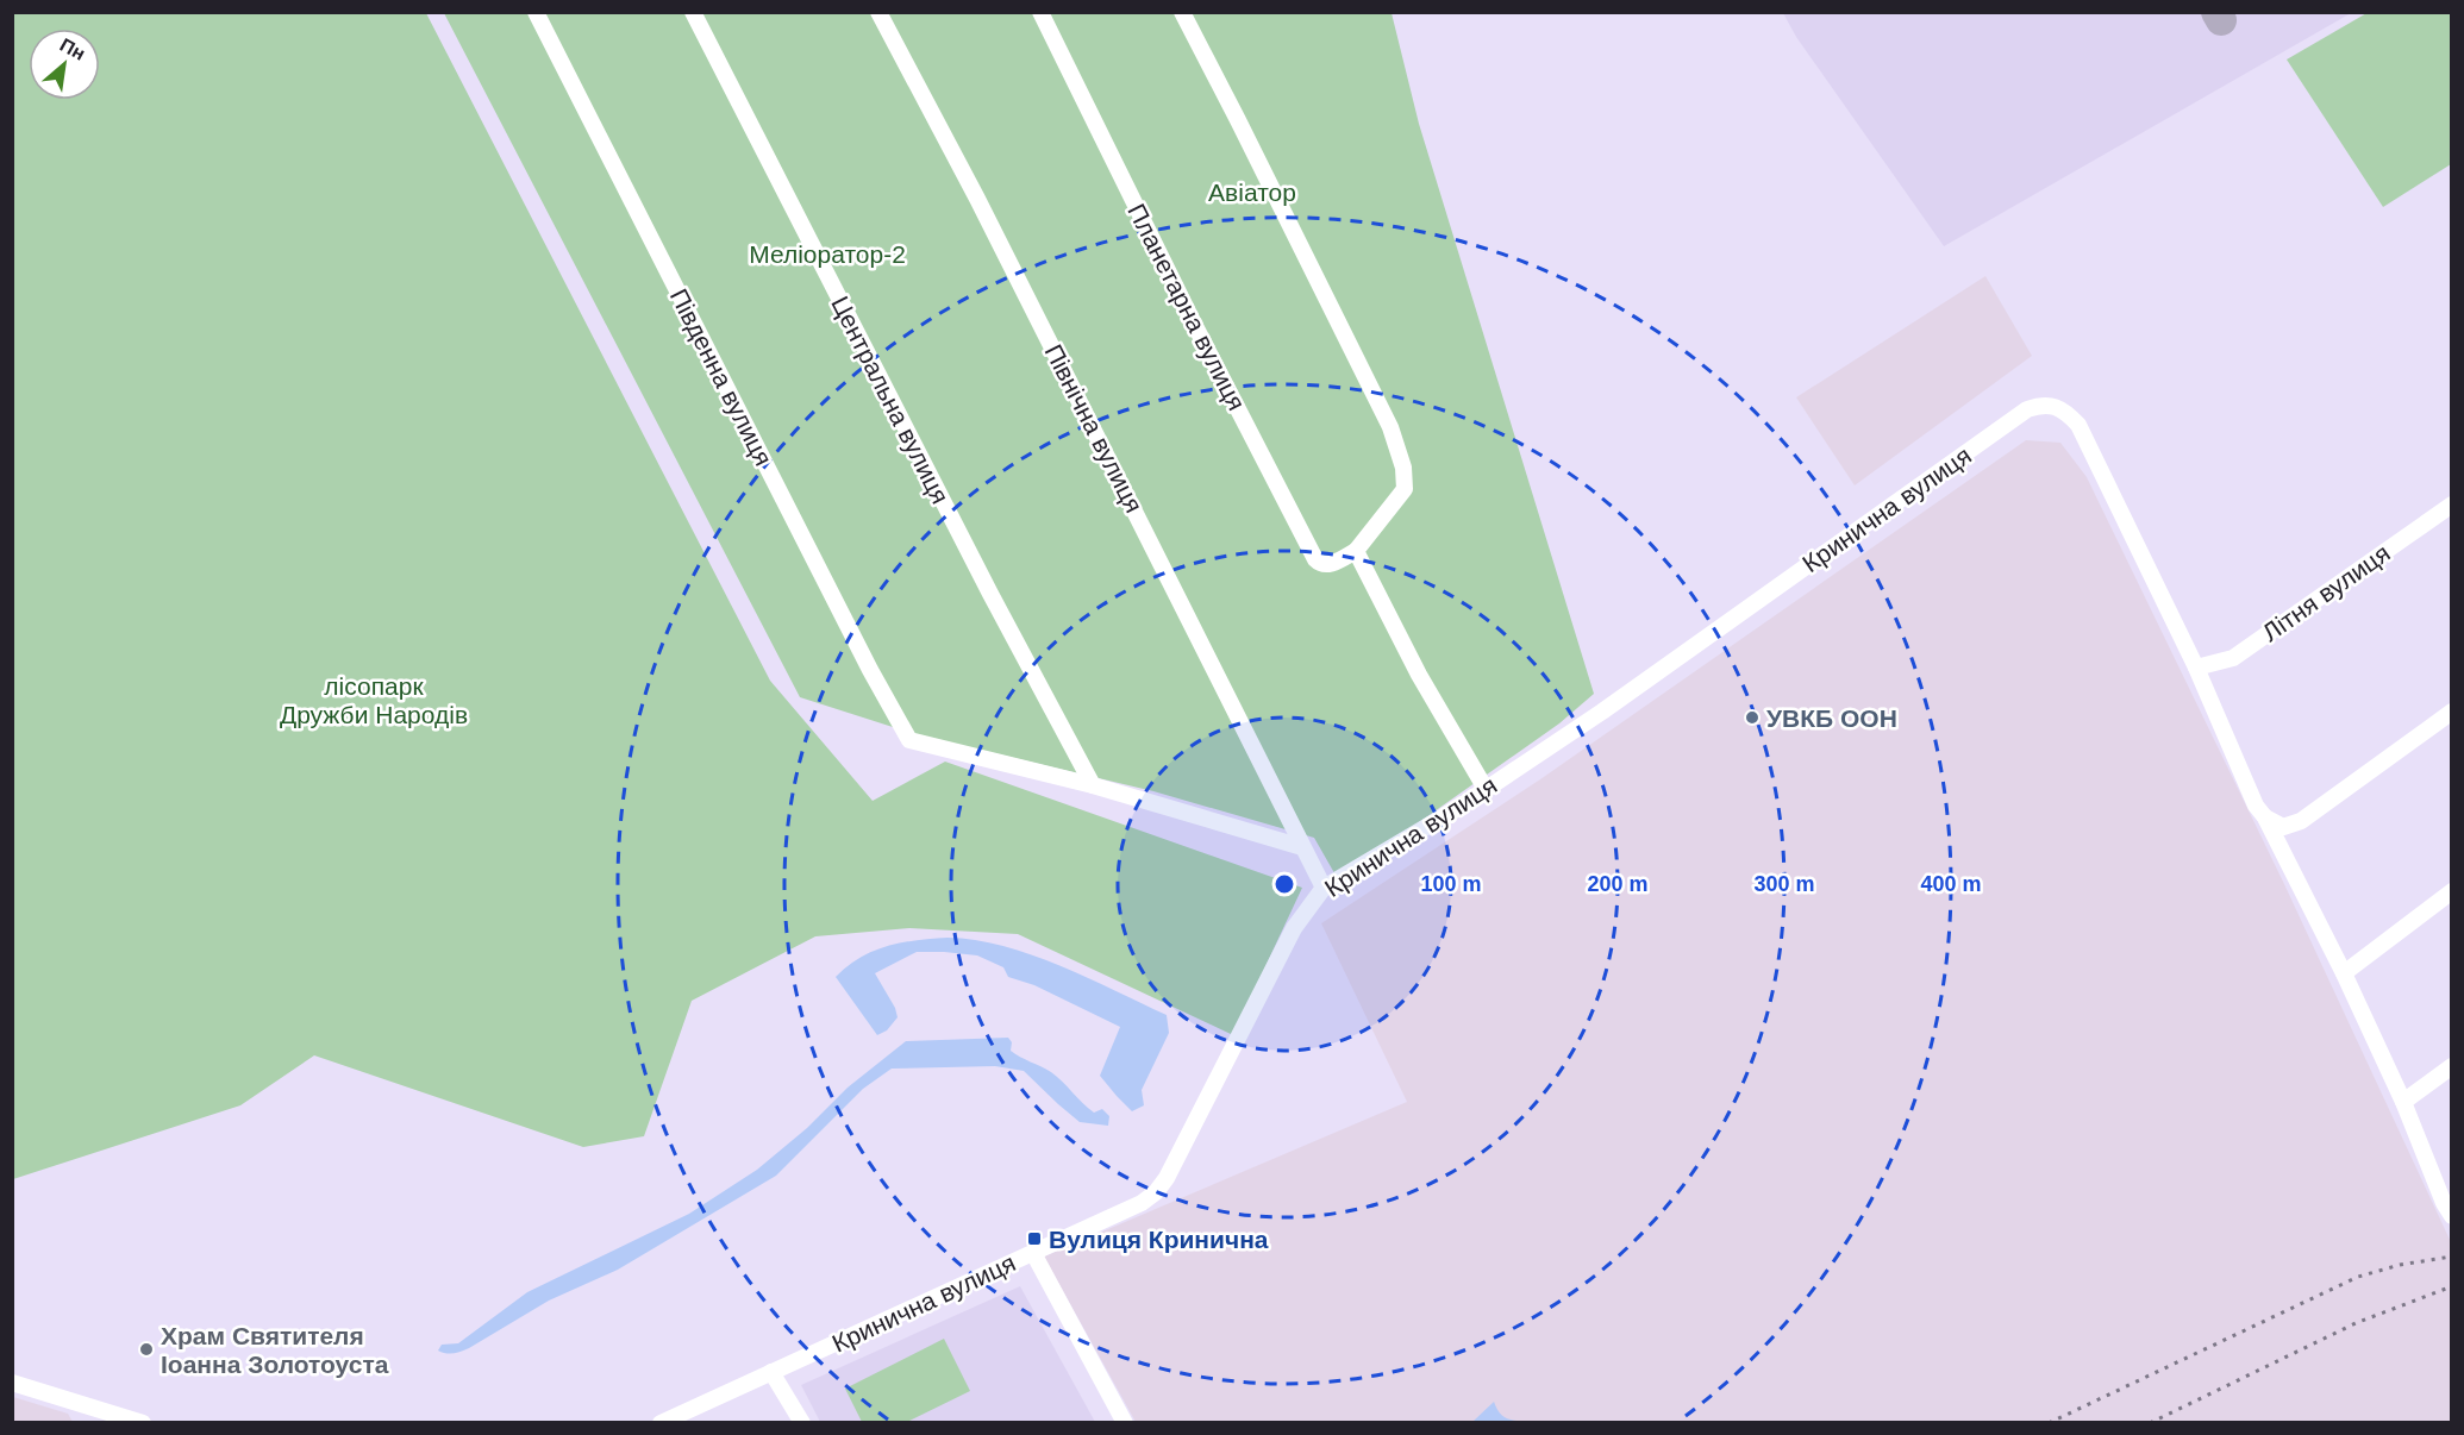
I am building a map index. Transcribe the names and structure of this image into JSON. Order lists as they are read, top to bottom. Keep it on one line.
{"streets":{"street":["Планетарна вулиця","Південна вулиця","Центральна вулиця","Північна вулиця","Кринична вулиця","Літня вулиця"]},"crossings":[["Південна вулиця","Центральна вулиця"],["Північна вулиця","Кринична вулиця"],["Кринична вулиця","Літня вулиця"]],"parks":["Авіатор","Меліоратор-2","лісопарк Дружби Народів"],"places":{"other":["УВКБ ООН","Храм Святителя Іоанна Золотоуста"],"transit":["Вулиця Кринична"]},"north":"top right","rings":["100 m","200 m","300 m","400 m"]}
